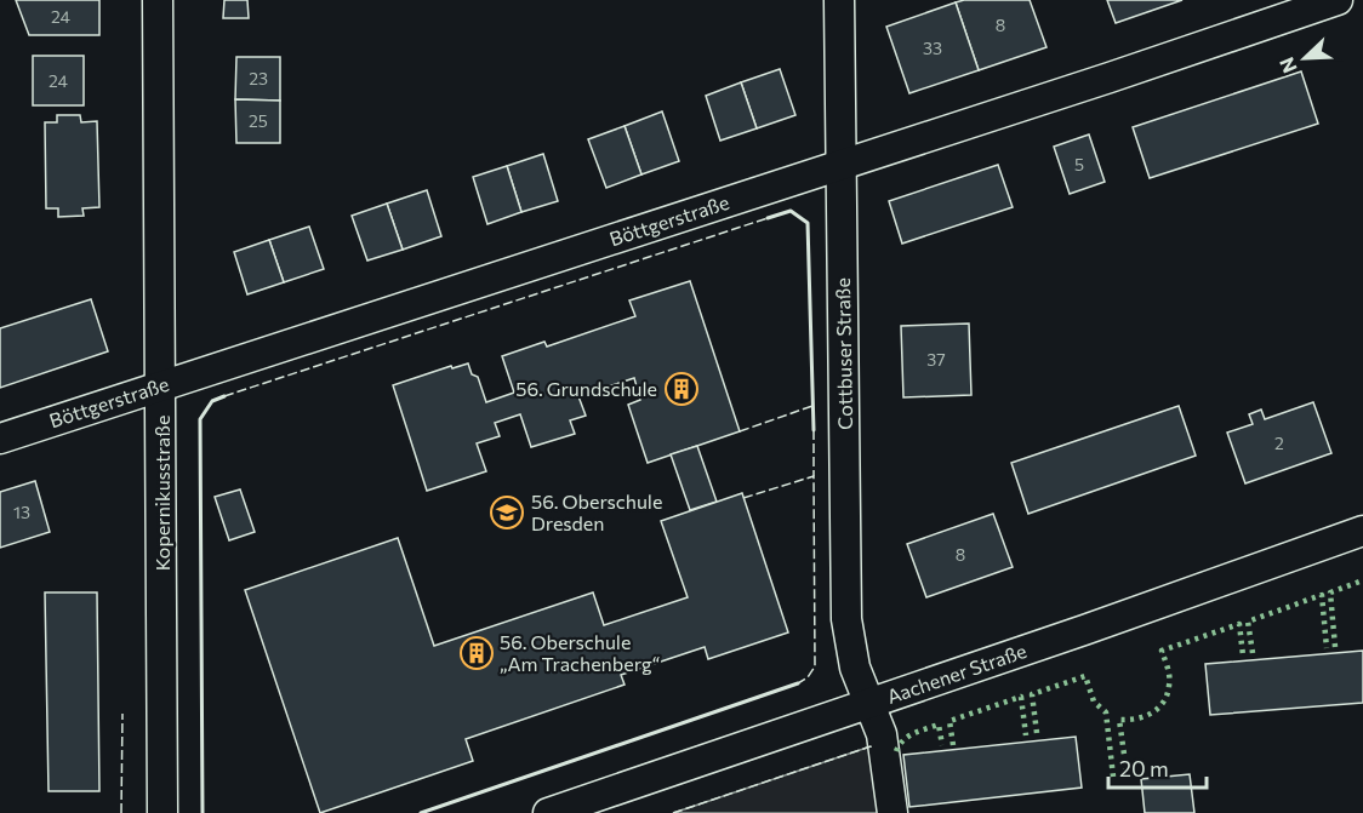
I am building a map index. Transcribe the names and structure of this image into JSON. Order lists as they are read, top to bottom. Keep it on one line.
{"streets":{"street":["Böttgerstraße","Cottbuser Straße","Kopernikusstraße","Aachener Straße"]},"crossings":[["Böttgerstraße","Cottbuser Straße"],["Böttgerstraße","Kopernikusstraße"],["Cottbuser Straße","Aachener Straße"]],"places":{"building":["56. Grundschule","56. Oberschule „Am Trachenberg“"],"school or university":["56. Oberschule Dresden"]},"house_numbers":["24","8","33","23","24","25","5","37","2","13","8"],"scale_bar":"20 m","north":"bottom left"}
